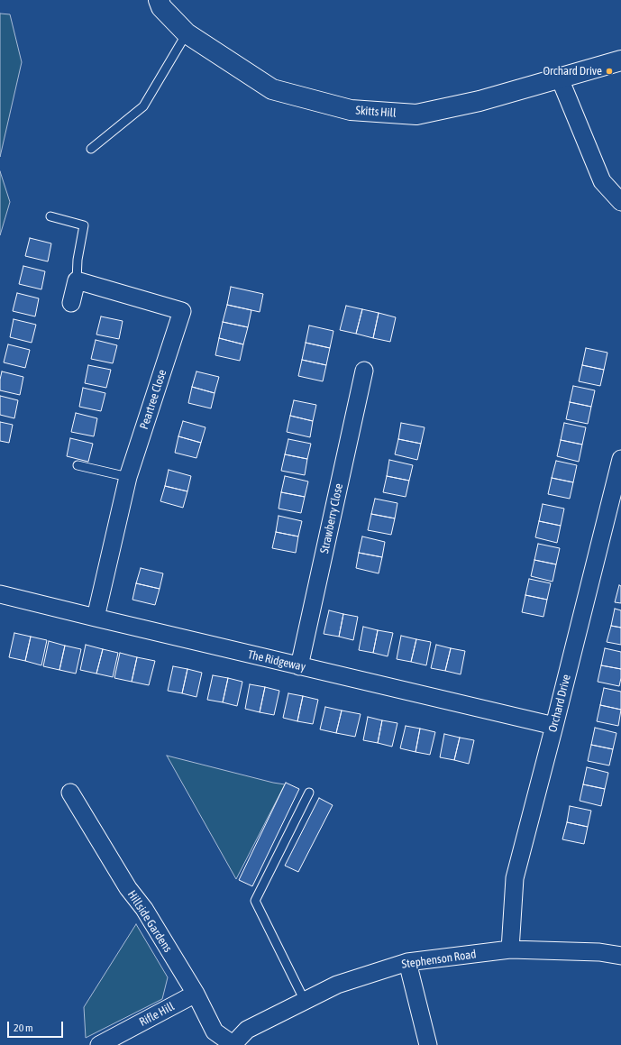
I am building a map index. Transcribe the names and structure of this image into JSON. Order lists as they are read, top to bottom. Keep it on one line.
{"streets":{"street":["Skitts Hill","Peartree Close","Strawberry Close","The Ridgeway","Orchard Drive","Hillside Gardens","Stephenson Road","Rifle Hill"]},"crossings":[["Peartree Close","The Ridgeway"],["Strawberry Close","The Ridgeway"],["The Ridgeway","Orchard Drive"],["Orchard Drive","Stephenson Road"],["Hillside Gardens","Stephenson Road"],["Hillside Gardens","Rifle Hill"]],"places":["Orchard Drive"],"scale_bar":"20 m"}
